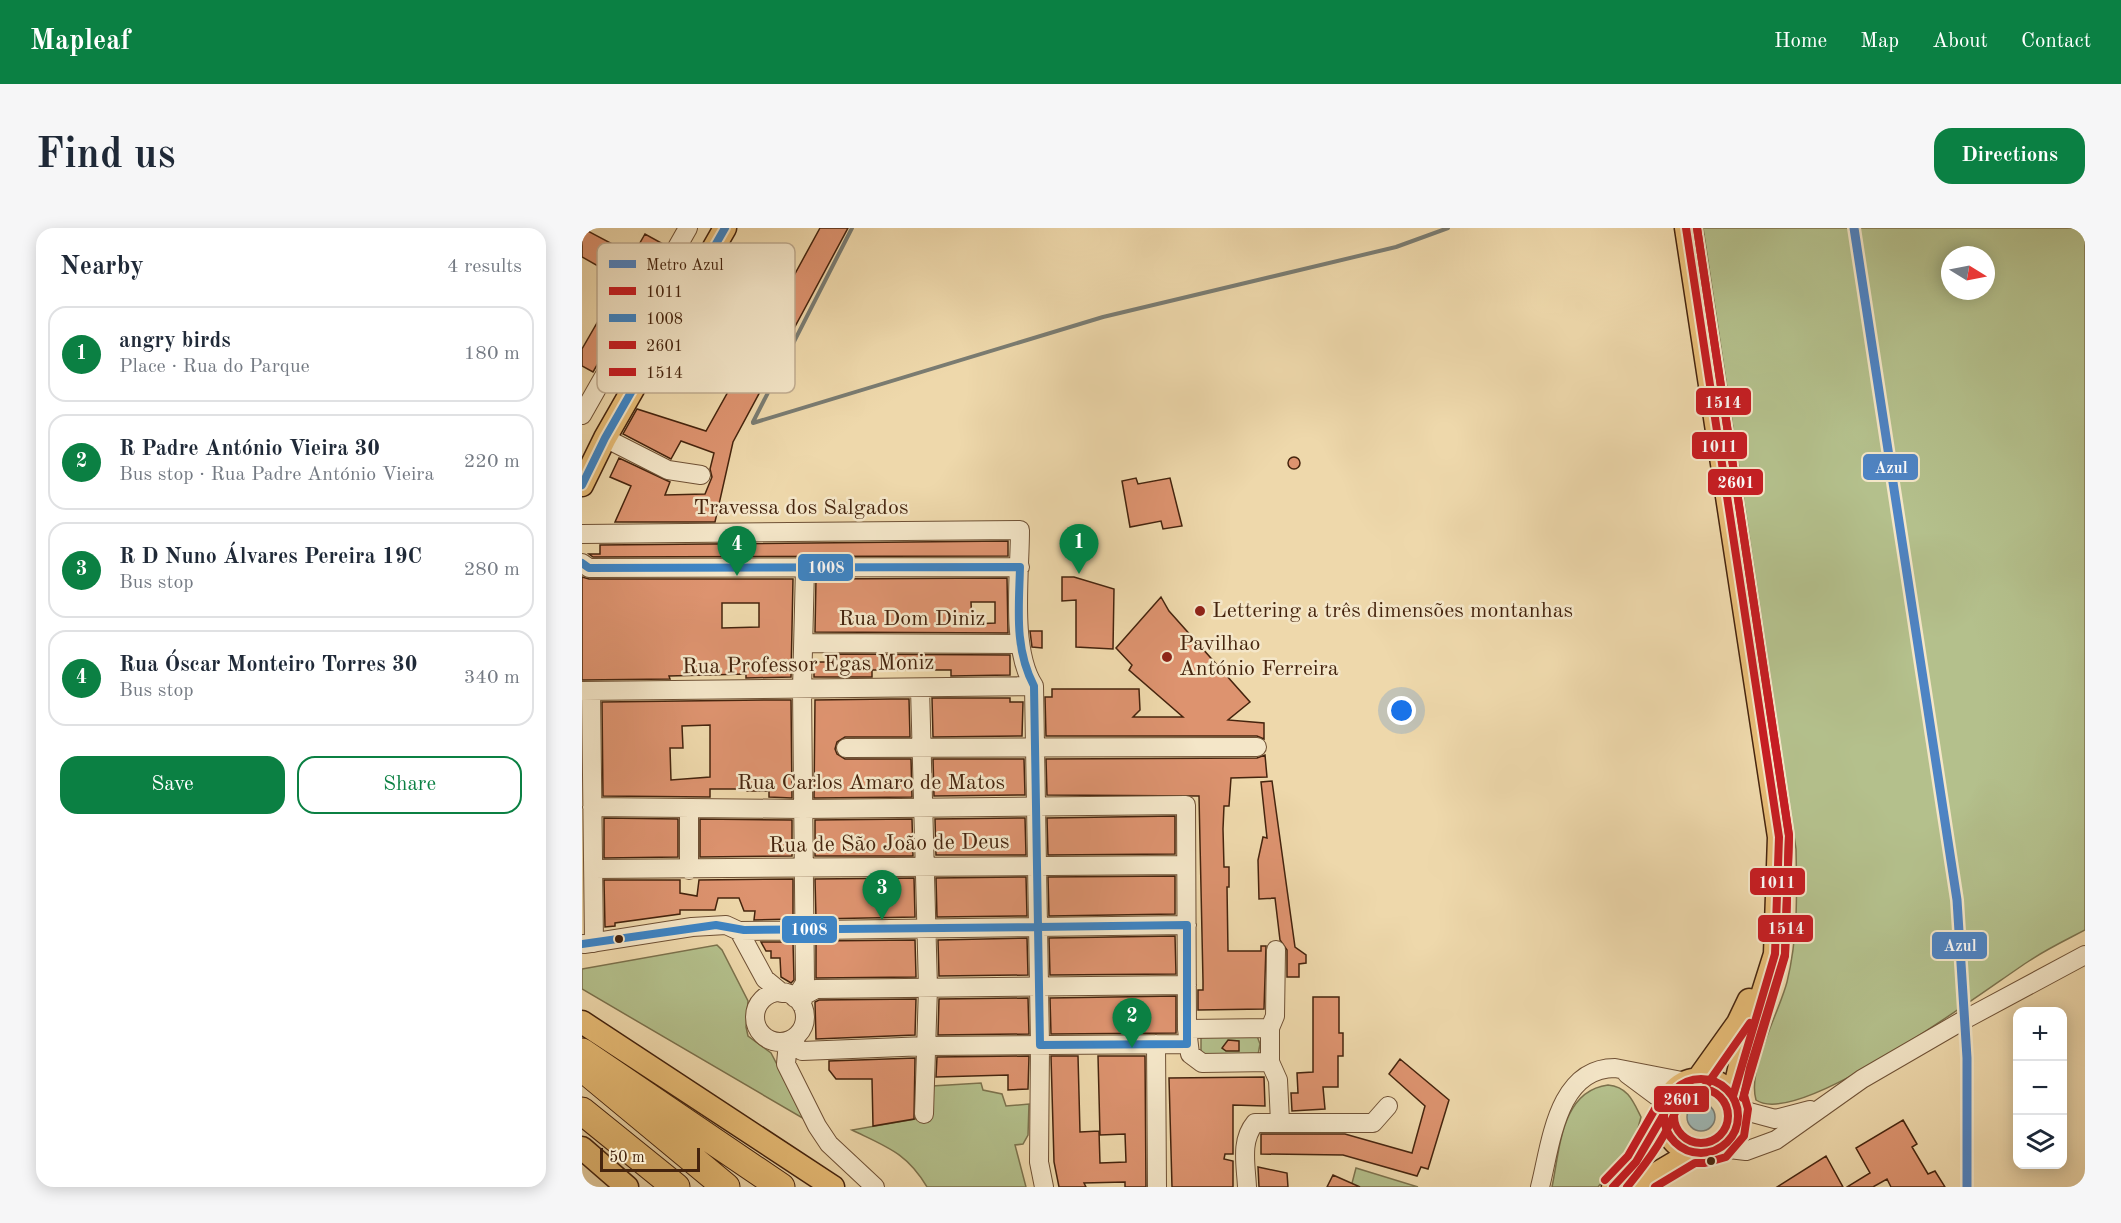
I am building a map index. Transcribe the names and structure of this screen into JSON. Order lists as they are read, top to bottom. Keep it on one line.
{"streets":{"street":["Travessa dos Salgados","Rua Dom Diniz","Rua Professor Egas Moniz","Rua Carlos Amaro de Matos","Rua de São João de Deus"]},"crossings":[["Rua Carlos Amaro de Matos","Rua de São João de Deus"]],"places":["Lettering a três dimensões montanhas","Pavilhao António Ferreira"],"lines":["metro line Azul","transit line 1011","transit line 1008","transit line 2601","transit line 1514"],"legend":["Metro Azul","1011","1008","2601","1514"],"scale_bar":"50 m","north":"right","page":{"header":"Mapleaf","nav":["Home","Map","About","Contact"],"buttons":["Directions",["Save","Share"]],"title":"Find us","heading":["Nearby","4 results"],"list":[{"mark":"1","name":"angry birds","note":"Place · Rua do Parque","value":"180 m"},{"mark":"2","name":"R Padre António Vieira 30","note":"Bus stop · Rua Padre António Vieira","value":"220 m"},{"mark":"3","name":"R D Nuno Álvares Pereira 19C","note":"Bus stop","value":"280 m"},{"mark":"4","name":"Rua Óscar Monteiro Torres 30","note":"Bus stop","value":"340 m"}],"pins":["1","4","3","2"],"map_buttons":["+","−"],"scale":"50 m"}}
